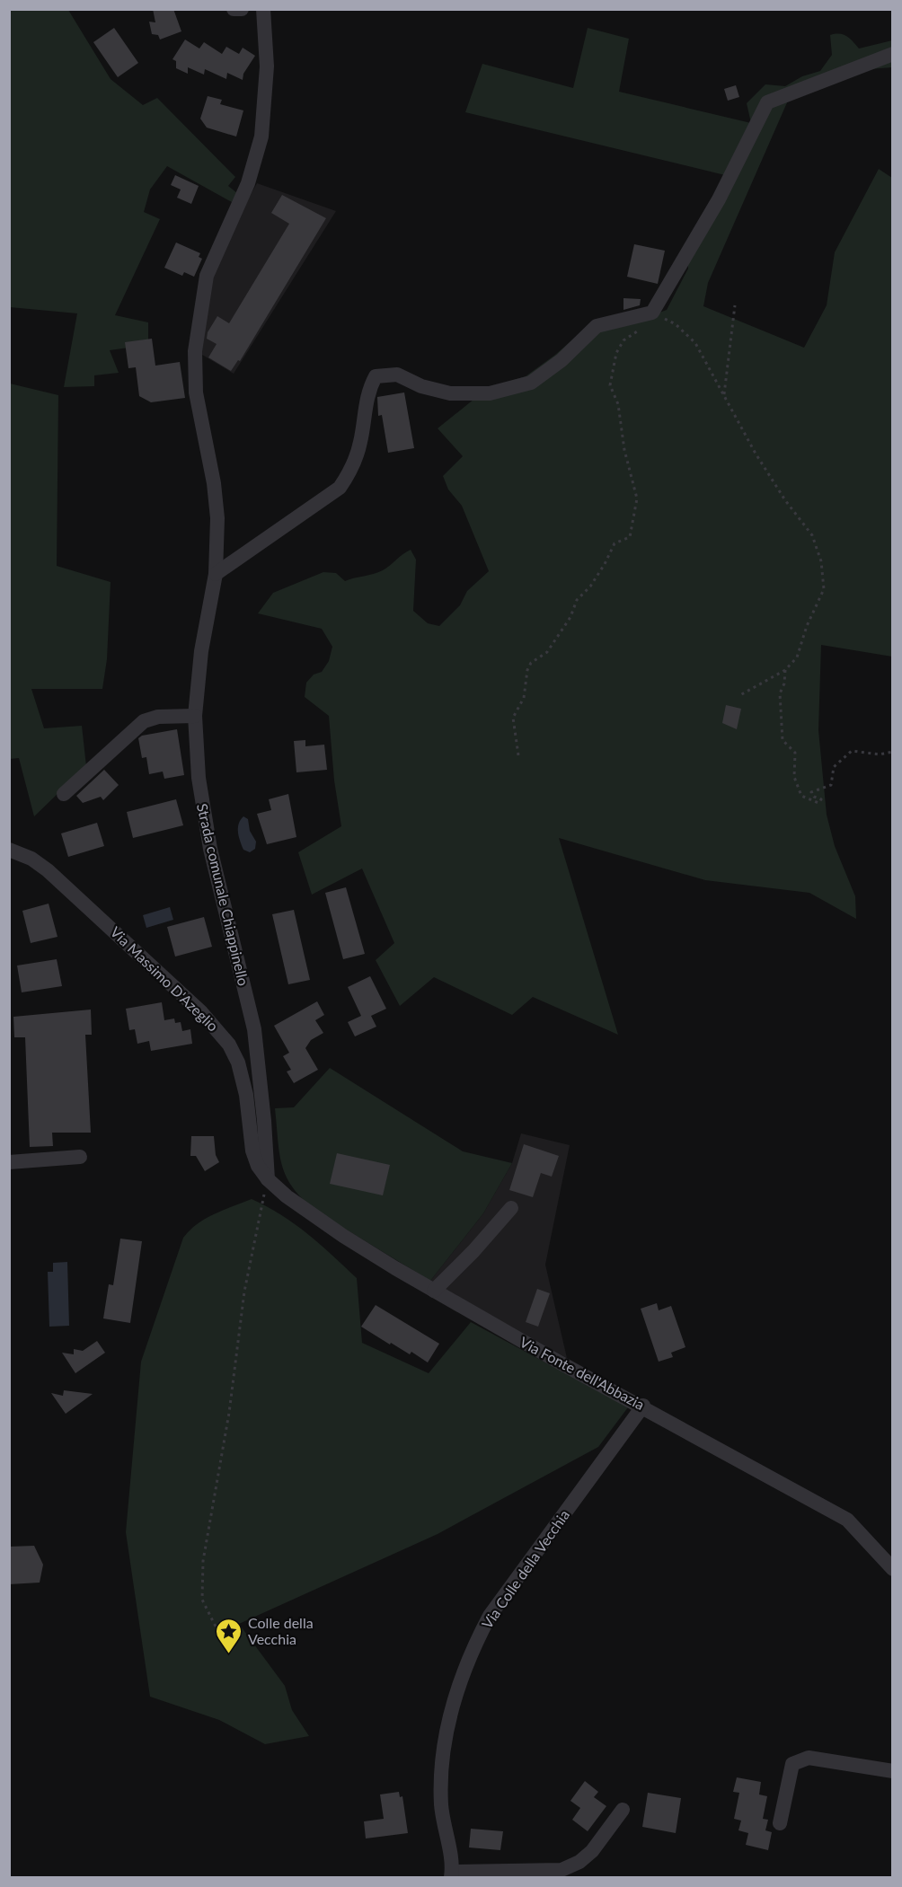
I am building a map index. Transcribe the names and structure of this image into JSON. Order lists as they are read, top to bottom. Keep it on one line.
{"streets":{"street":["Strada comunale Chiappinello","Via Massimo D'Azeglio","Via Fonte dell'Abbazia","Via Colle della Vecchia"]},"crossings":[["Strada comunale Chiappinello","Via Massimo D'Azeglio"],["Strada comunale Chiappinello","Via Fonte dell'Abbazia"],["Via Massimo D'Azeglio","Via Fonte dell'Abbazia"],["Via Fonte dell'Abbazia","Via Colle della Vecchia"]],"places":{"place":["Colle della Vecchia"]}}
